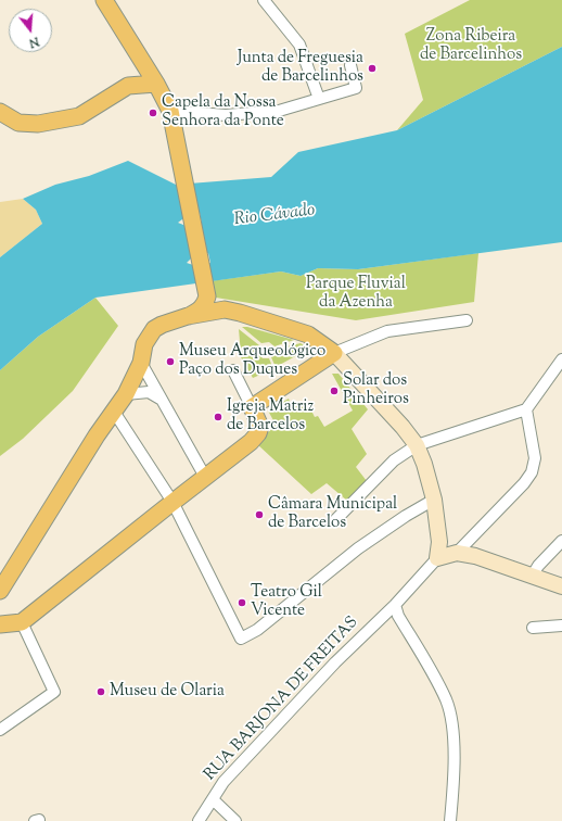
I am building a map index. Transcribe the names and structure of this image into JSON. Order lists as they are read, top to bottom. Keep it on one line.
{"streets":{"street":["RUA BARJONA DE FREITAS"]},"water":["Rio Cávado"],"parks":["Zona Ribeira de Barcelinhos","Parque Fluvial da Azenha"],"places":["Junta de Freguesia de Barcelinhos","Capela da Nossa Senhora da Ponte","Museu Arqueológico Paço dos Duques","Solar dos Pinheiros","Igreja Matriz de Barcelos","Câmara Municipal de Barcelos","Teatro Gil Vicente","Museu de Olaria"],"north":"bottom"}
